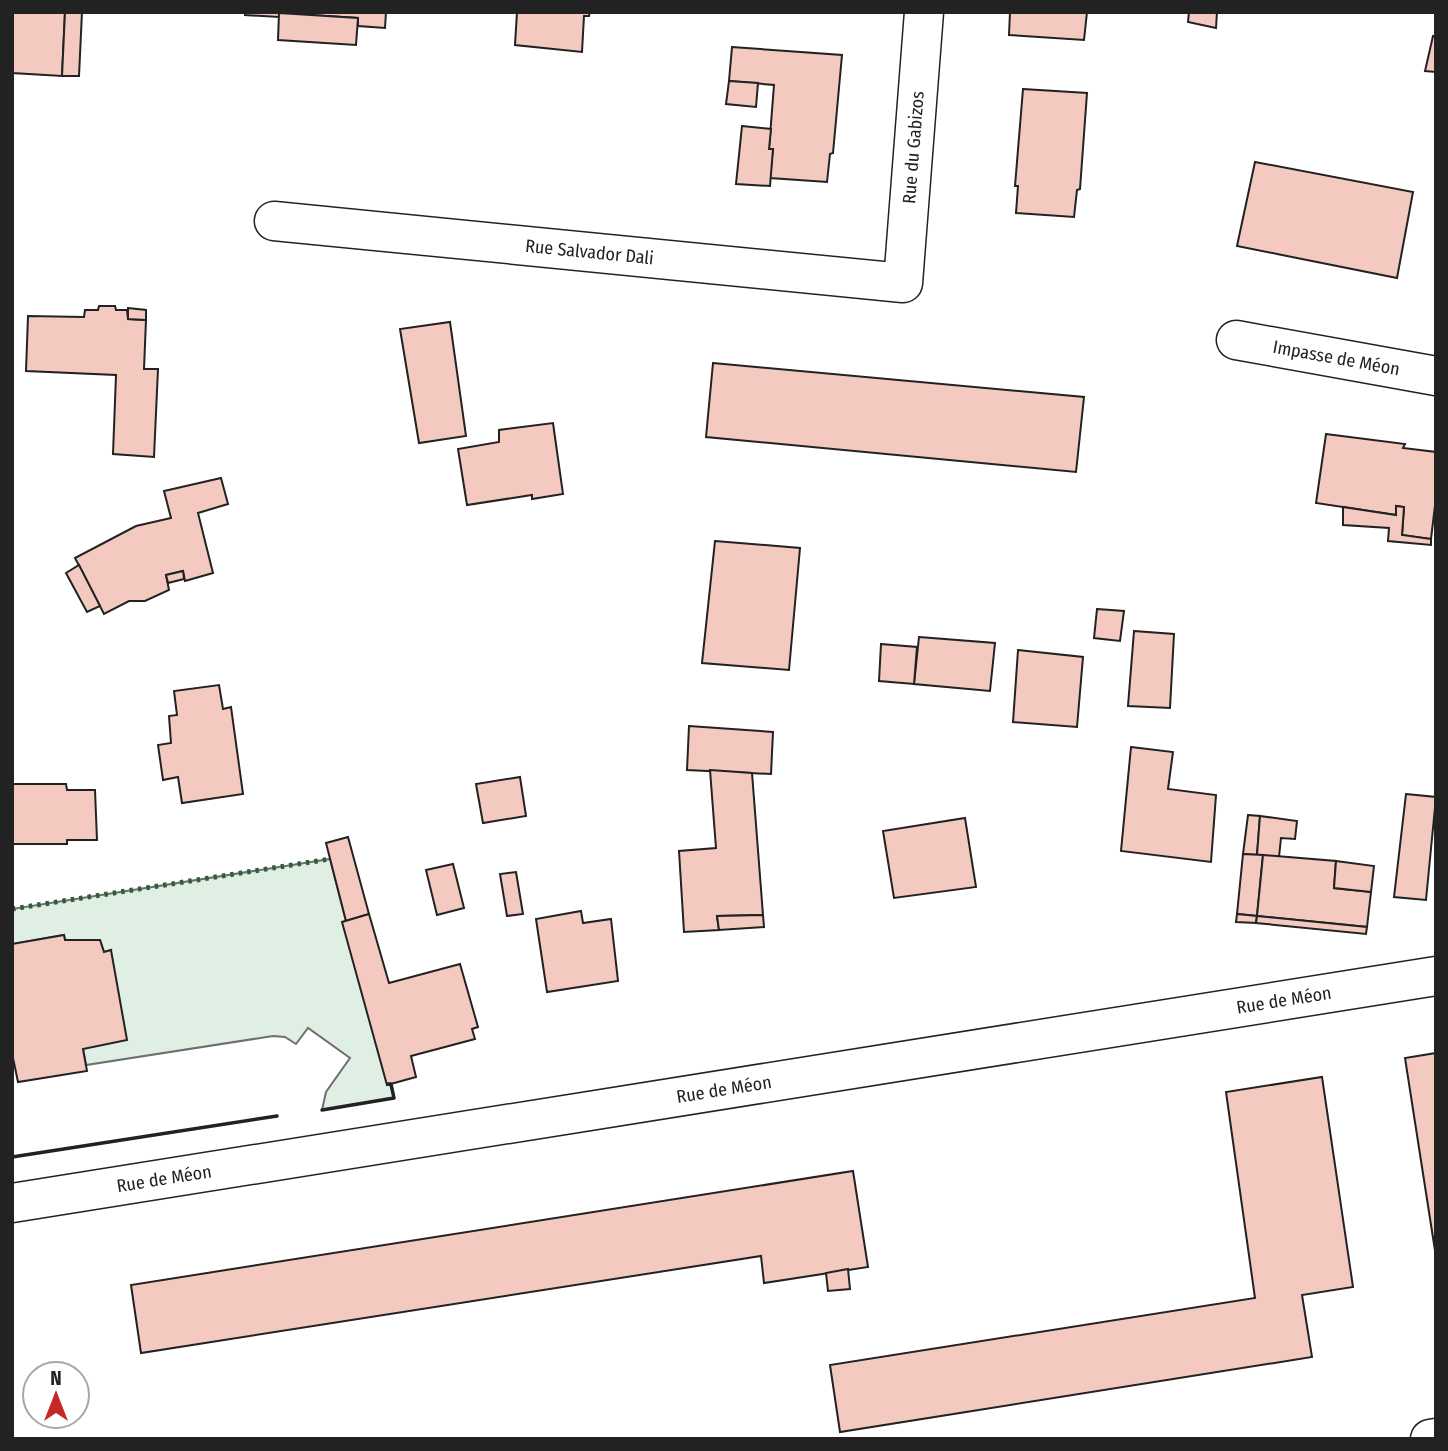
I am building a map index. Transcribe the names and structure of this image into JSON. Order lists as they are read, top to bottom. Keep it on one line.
{"streets":{"street":["Rue du Gabizos","Rue Salvador Dali","Impasse de Méon","Rue de Méon"]},"crossings":[["Rue du Gabizos","Rue Salvador Dali"]],"north":"top"}
